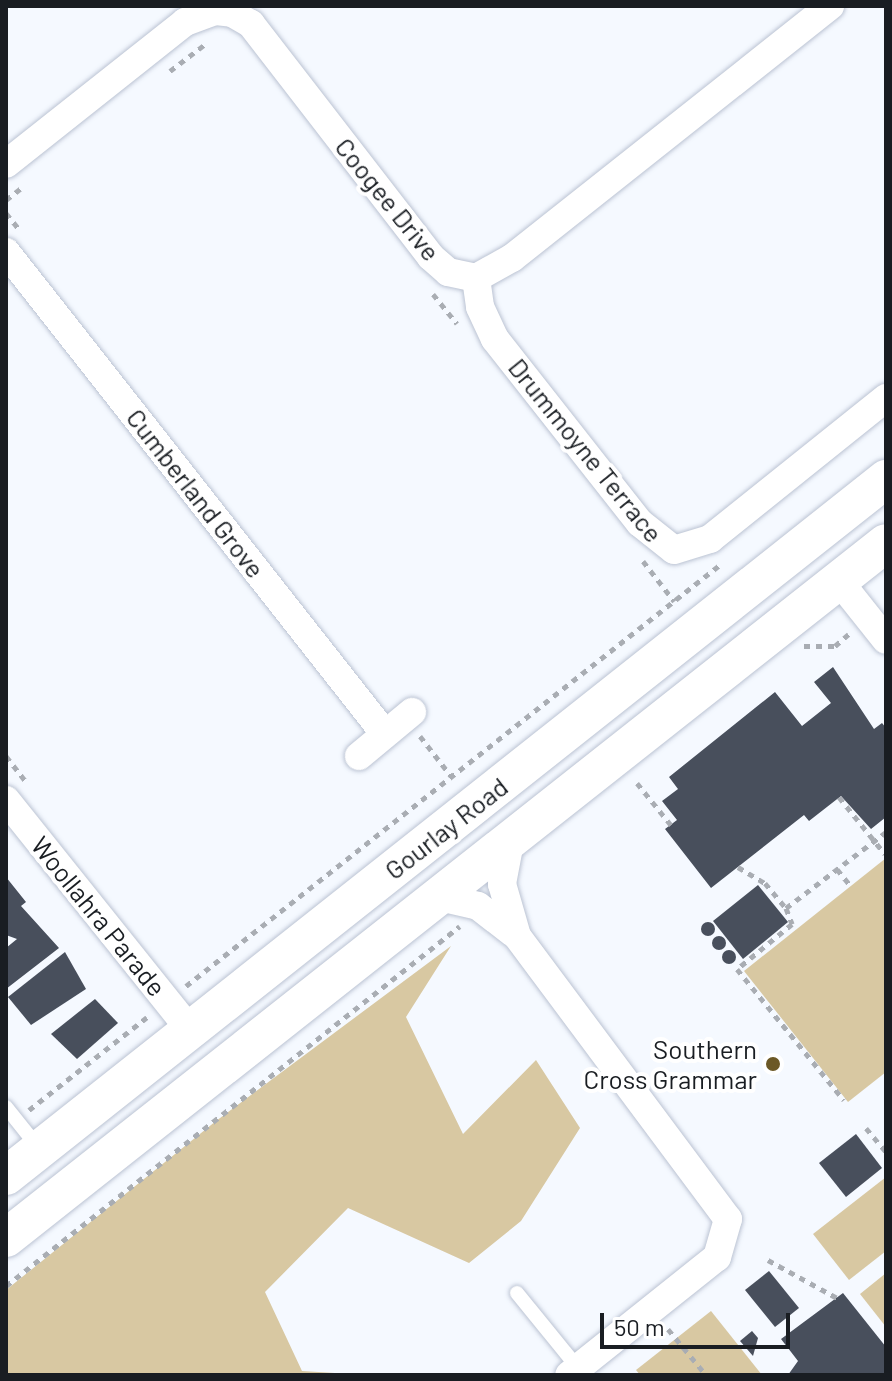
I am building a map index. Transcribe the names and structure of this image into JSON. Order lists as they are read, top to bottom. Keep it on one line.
{"streets":{"main road":["Gourlay Road"],"street":["Coogee Drive","Drummoyne Terrace","Cumberland Grove","Woollahra Parade"]},"crossings":[["Coogee Drive","Drummoyne Terrace"],["Gourlay Road","Woollahra Parade"]],"places":["Southern Cross Grammar"],"scale_bar":"50 m"}
